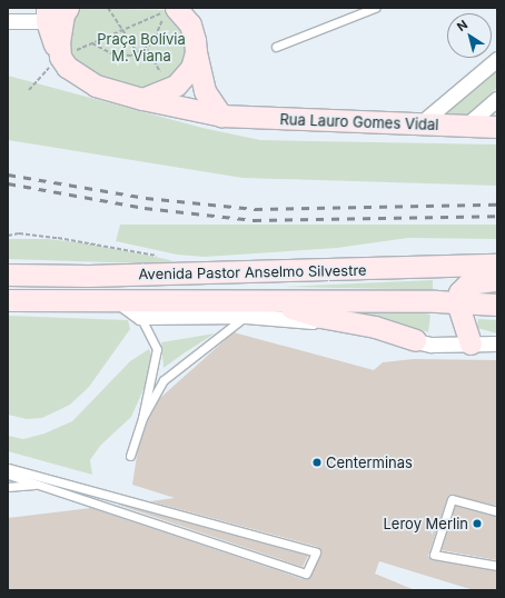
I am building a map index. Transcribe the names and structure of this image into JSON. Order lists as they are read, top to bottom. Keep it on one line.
{"streets":{"main road":["Rua Lauro Gomes Vidal","Avenida Pastor Anselmo Silvestre"]},"parks":["Praça Bolívia M. Viana"],"places":["Centerminas","Leroy Merlin"],"north":"top left"}
